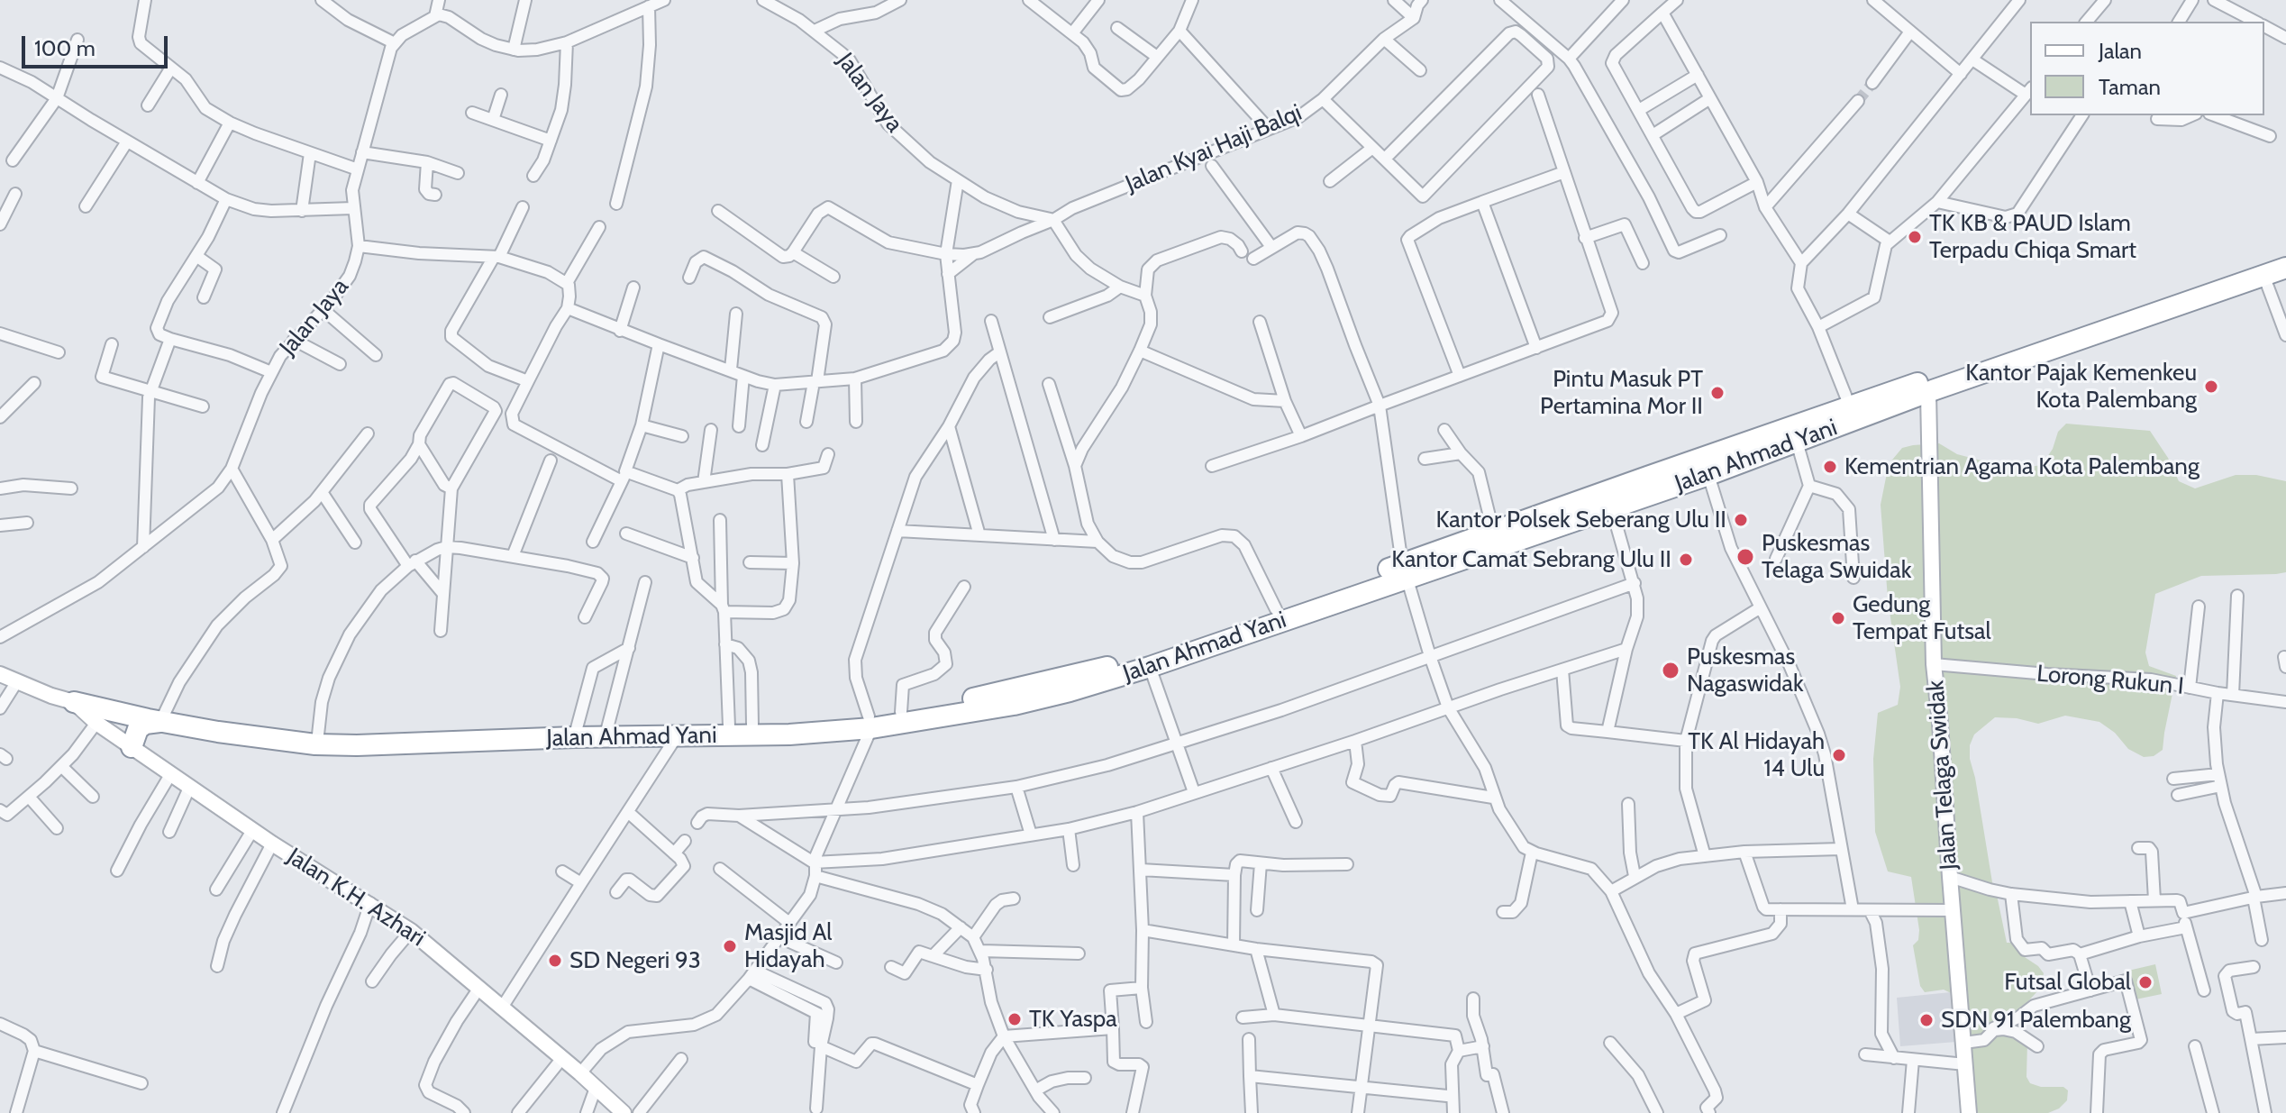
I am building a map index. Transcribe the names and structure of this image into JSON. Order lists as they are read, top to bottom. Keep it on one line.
{"streets":{"highway":["Jalan Ahmad Yani"],"street":["Jalan Jaya","Jalan Kyai Haji Balqi","Lorong Rukun I","Jalan Telaga Swidak","Jalan K.H. Azhari"]},"crossings":[["Jalan Jaya","Jalan Kyai Haji Balqi"],["Jalan Ahmad Yani","Jalan Telaga Swidak"],["Jalan Ahmad Yani","Jalan K.H. Azhari"],["Lorong Rukun I","Jalan Telaga Swidak"]],"places":["TK KB & PAUD Islam Terpadu Chiqa Smart","Kantor Pajak Kemenkeu Kota Palembang","Pintu Masuk PT Pertamina Mor II","Kementrian Agama Kota Palembang","Kantor Polsek Seberang Ulu II","Puskesmas Telaga Swuidak","Kantor Camat Sebrang Ulu II","Gedung Tempat Futsal","Puskesmas Nagaswidak","TK Al Hidayah 14 Ulu","Masjid Al Hidayah","SD Negeri 93","Futsal Global","TK Yaspa","SDN 91 Palembang"],"legend":["Jalan","Taman"],"scale_bar":"100 m"}
